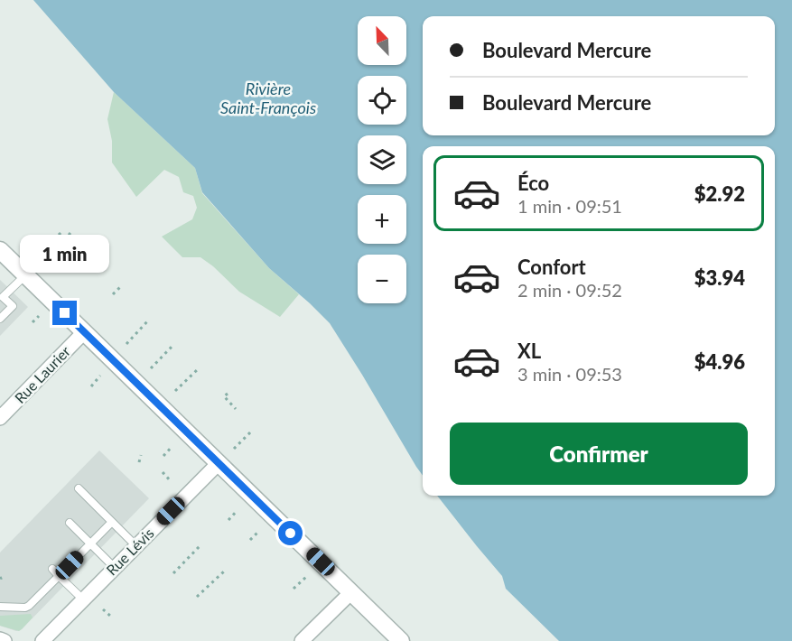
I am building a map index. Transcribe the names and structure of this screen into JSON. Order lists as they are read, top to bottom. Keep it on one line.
{"streets":{"street":["Rue Laurier","Rue Lévis"]},"water":["Rivière Saint-François"],"north":"top left","page":{"map_buttons":["+","−"],"banner":["Boulevard Mercure","Boulevard Mercure"],"list":[{"name":"Éco","note":"1 min · 09:51","value":"$2.92"},{"name":"Confort","note":"2 min · 09:52","value":"$3.94"},{"name":"XL","note":"3 min · 09:53","value":"$4.96"}],"bubble":"1 min","buttons":"Confirmer"}}
